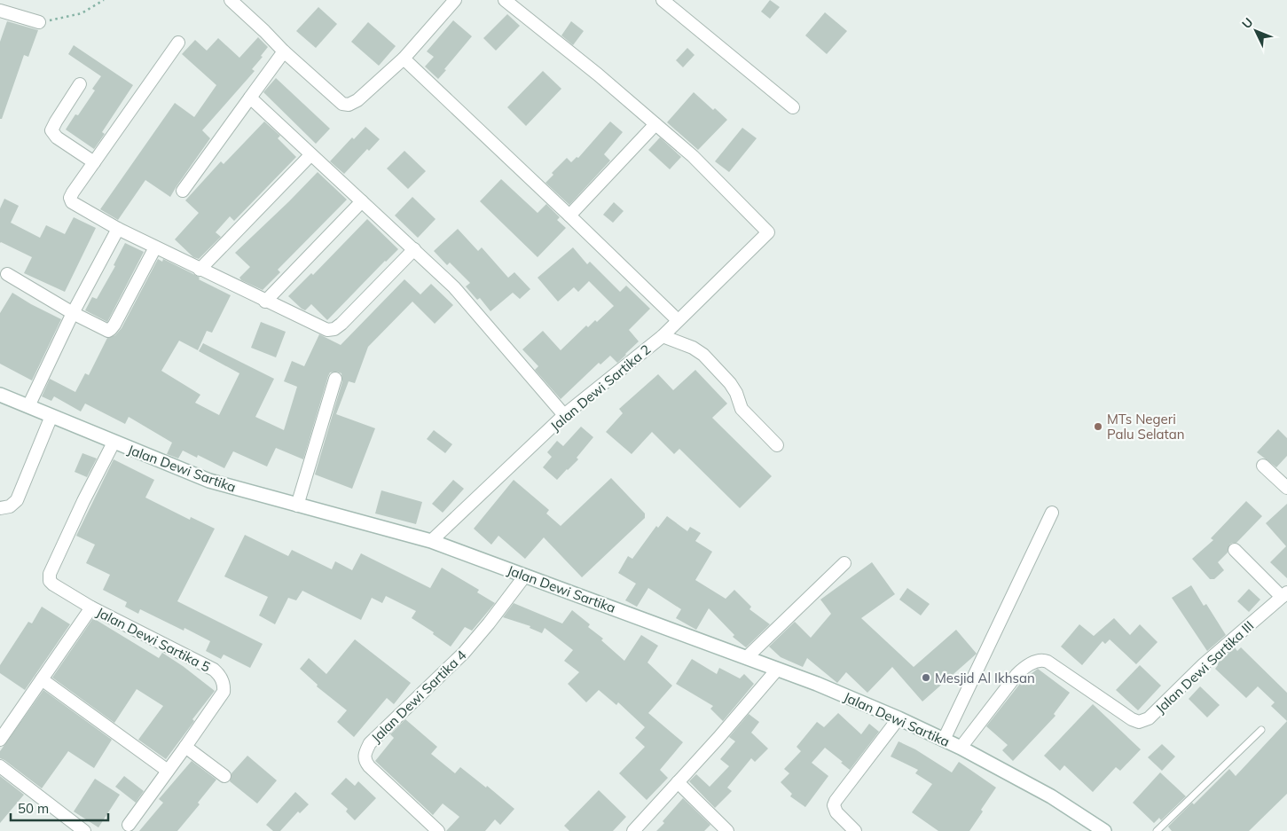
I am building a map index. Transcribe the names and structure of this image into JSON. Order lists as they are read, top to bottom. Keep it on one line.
{"streets":{"main road":["Jalan Dewi Sartika"],"street":["Jalan Dewi Sartika 2","Jalan Dewi Sartika 5","Jalan Dewi Sartika III","Jalan Dewi Sartika 4"]},"crossings":[["Jalan Dewi Sartika 2","Jalan Dewi Sartika"],["Jalan Dewi Sartika","Jalan Dewi Sartika 5"],["Jalan Dewi Sartika","Jalan Dewi Sartika III"],["Jalan Dewi Sartika","Jalan Dewi Sartika 4"]],"places":["MTs Negeri Palu Selatan","Mesjid Al Ikhsan"],"scale_bar":"50 m","north":"top left"}
